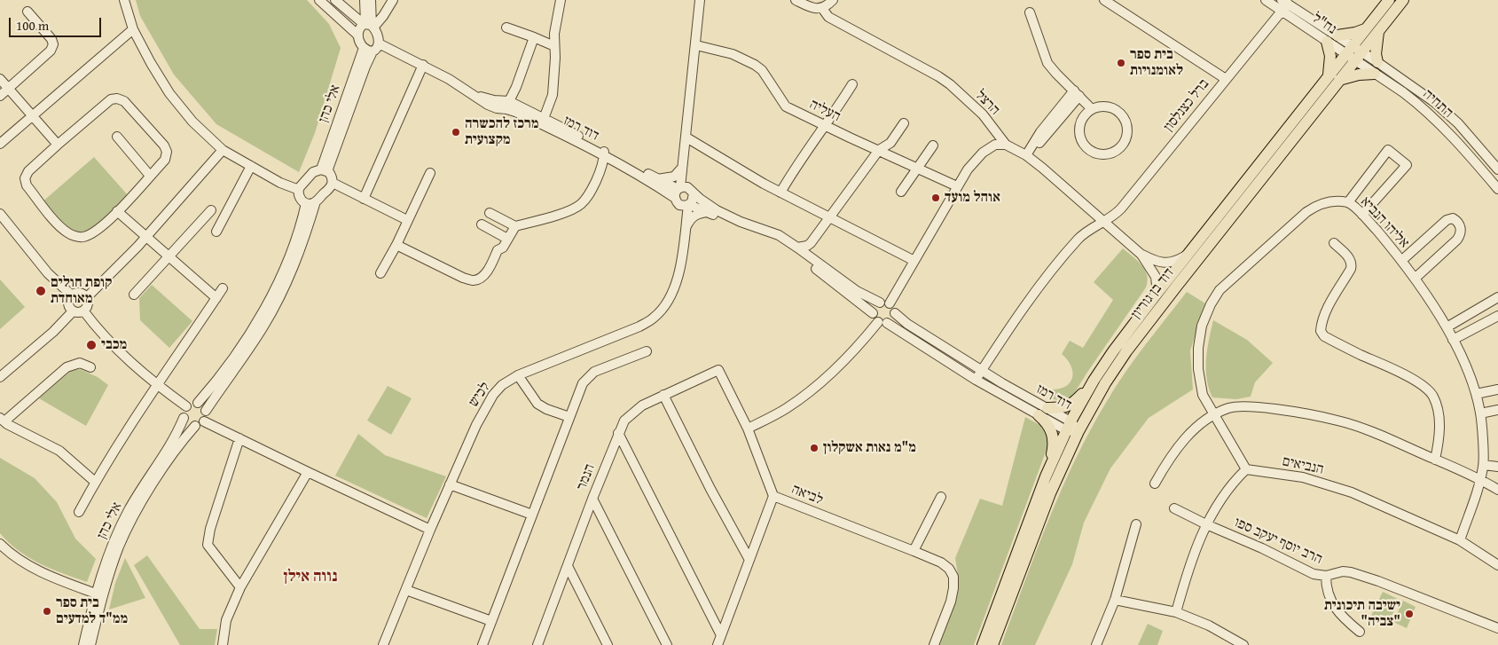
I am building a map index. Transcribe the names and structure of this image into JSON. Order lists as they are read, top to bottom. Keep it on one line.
{"streets":{"main road":["דוד בן גוריון"],"street":["נח\"ל","הרצל","אלי כהן","התחיה","ברל כצנלסון","העליה","דוד רמז","אליהו הנביא","לכיש","הנביאים","הנמר","לביאה","הרב יוסף יעקב ספו"]},"crossings":[["נח\"ל","התחיה"],["נח\"ל","ברל כצנלסון"],["נח\"ל","דוד בן גוריון"],["הרצל","ברל כצנלסון"],["הרצל","דוד בן גוריון"],["אלי כהן","דוד רמז"],["התחיה","דוד בן גוריון"],["ברל כצנלסון","דוד רמז"],["דוד רמז","דוד בן גוריון"],["דוד רמז","לכיש"],["אליהו הנביא","הנביאים"],["הנמר","לביאה"]],"districts":["נווה אילן"],"places":["בית ספר לאומנויות","מרכז להכשרה מקצועית","אוהל מועד","קופת חולים מאוחדת","מכבי","מ\"מ נאות אשקלון","בית ספר ממ\"ד למדעים","ישיבה תיכונית \"צביה\""],"scale_bar":"100 m"}
